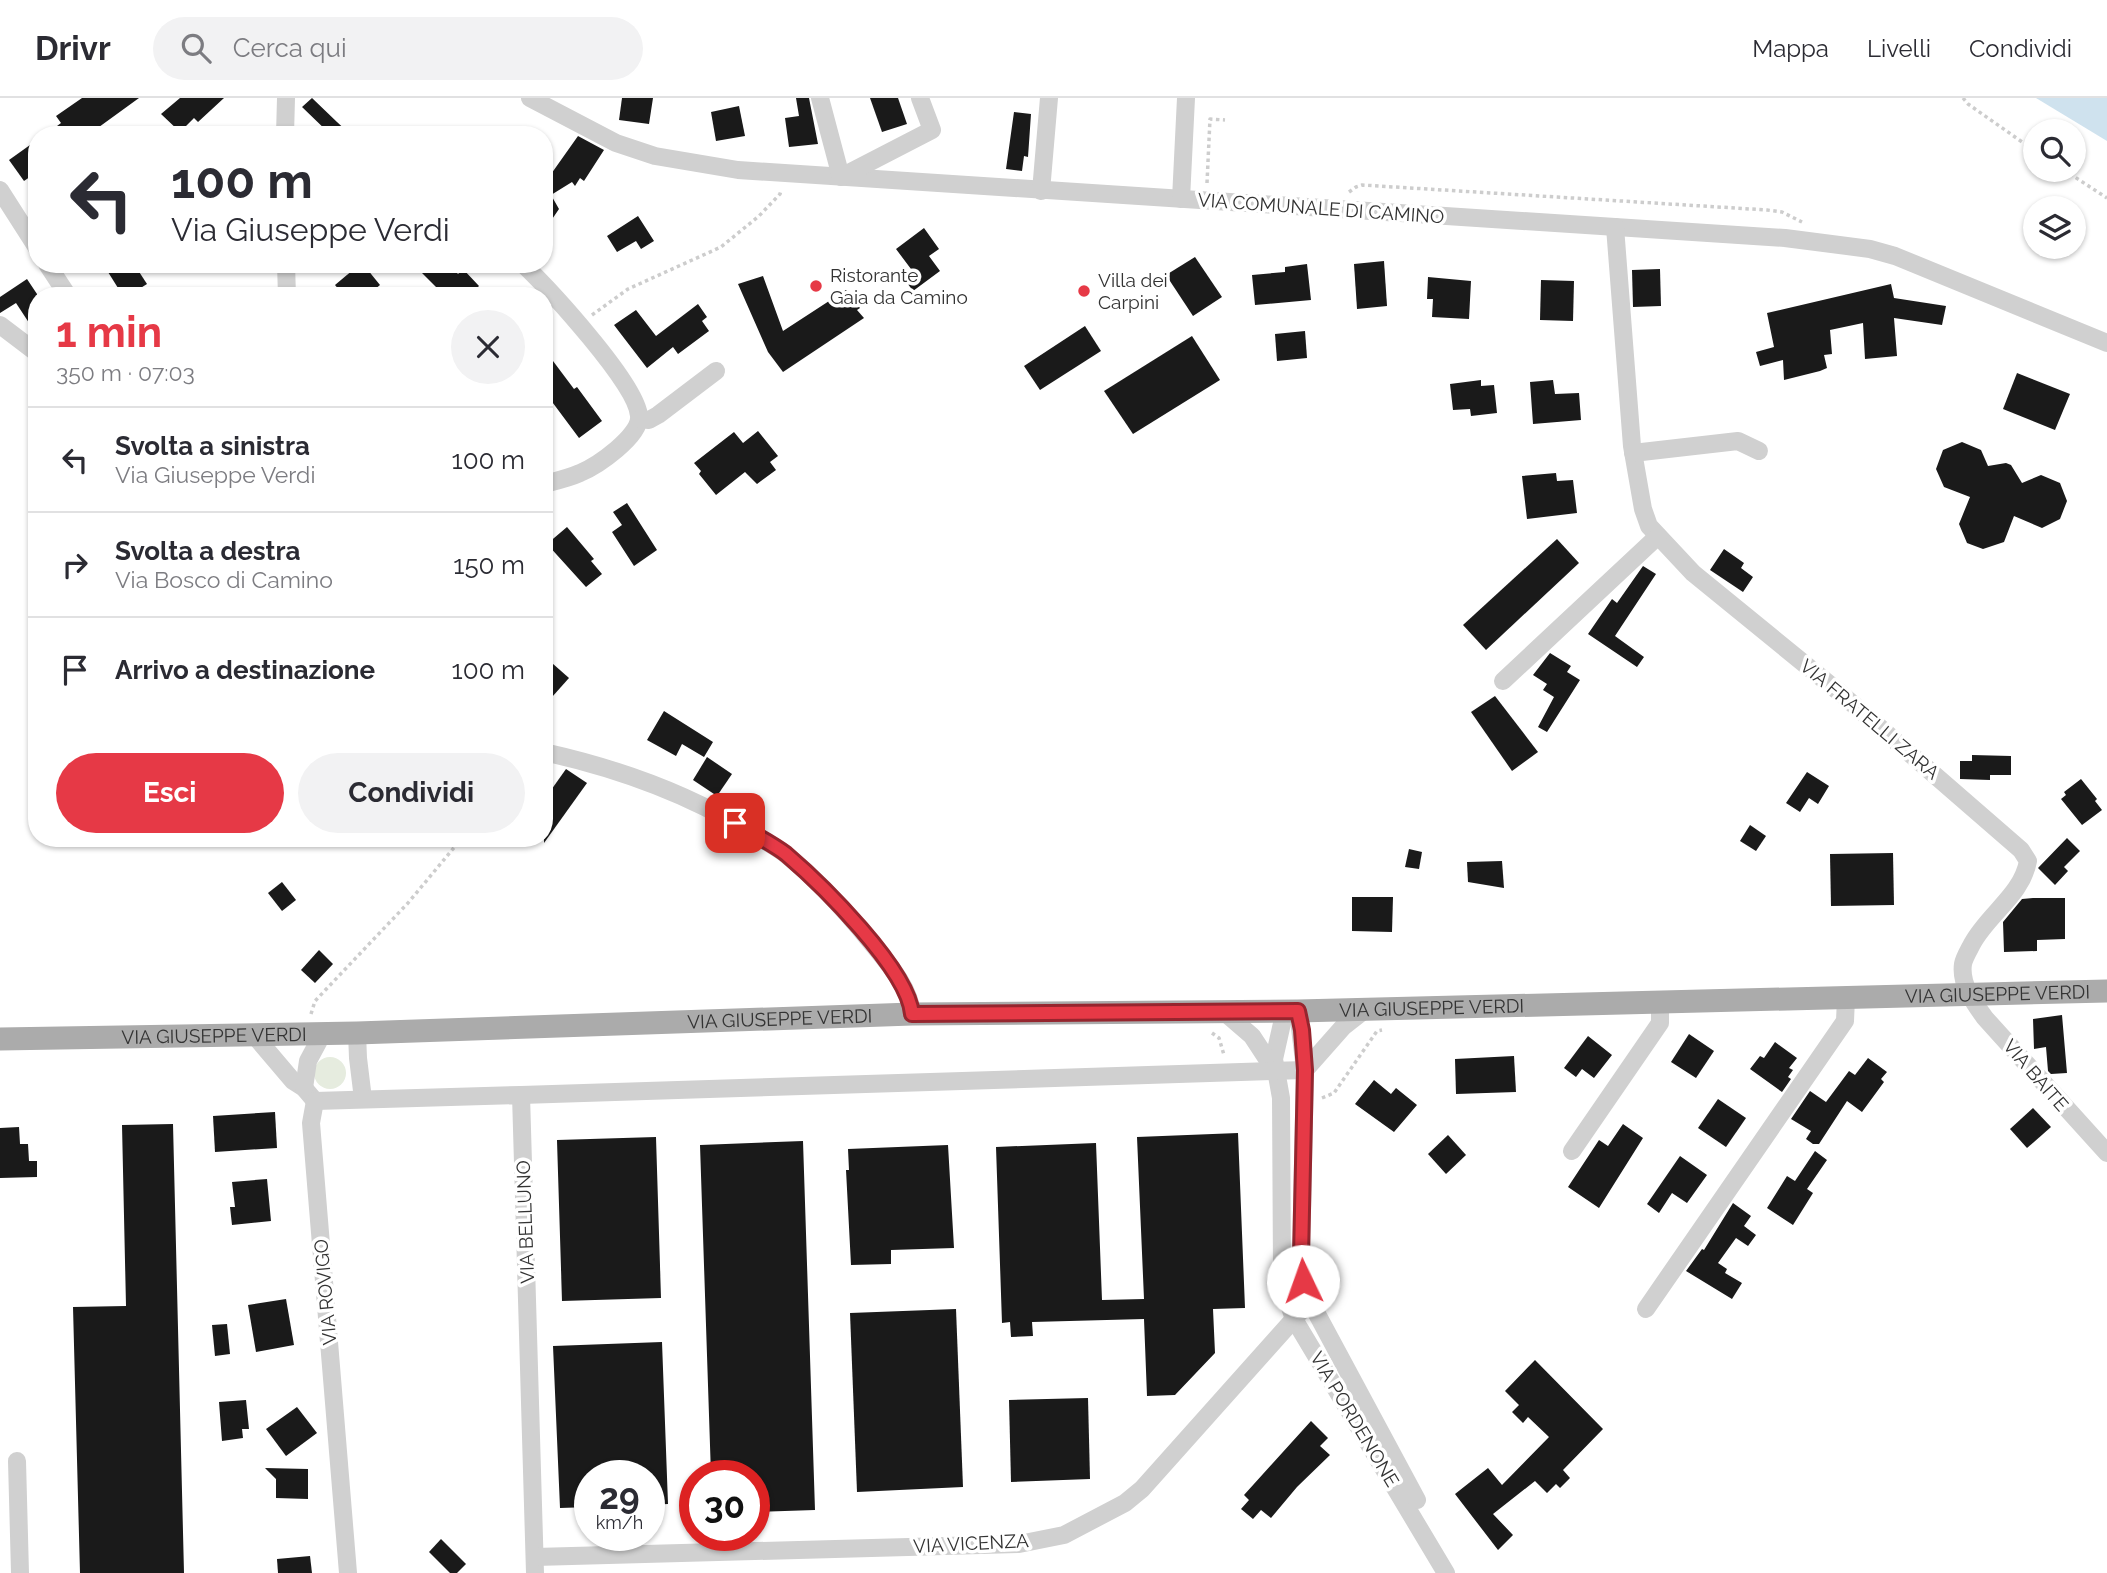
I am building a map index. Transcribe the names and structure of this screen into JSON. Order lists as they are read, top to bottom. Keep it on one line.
{"streets":{"main road":["VIA GIUSEPPE VERDI"],"street":["VIA COMUNALE DI CAMINO","VIA FRATELLI ZARA","VIA BAITE","VIA BELLUNO","VIA ROVIGO","VIA PORDENONE","VIA VICENZA"]},"crossings":[["VIA COMUNALE DI CAMINO","VIA FRATELLI ZARA"],["VIA FRATELLI ZARA","VIA GIUSEPPE VERDI"],["VIA FRATELLI ZARA","VIA BAITE"],["VIA GIUSEPPE VERDI","VIA BAITE"],["VIA GIUSEPPE VERDI","VIA ROVIGO"],["VIA GIUSEPPE VERDI","VIA PORDENONE"],["VIA BELLUNO","VIA VICENZA"],["VIA PORDENONE","VIA VICENZA"]],"places":["Ristorante Gaia da Camino","Villa dei Carpini"],"page":{"header":"Drivr","search":"Cerca qui","nav":["Mappa","Livelli","Condividi"],"turn":["100 m","Via Giuseppe Verdi"],"heading":["1 min","350 m · 07:03"],"list":[{"name":"Svolta a sinistra","note":"Via Giuseppe Verdi","value":"100 m"},{"name":"Svolta a destra","note":"Via Bosco di Camino","value":"150 m"},{"name":"Arrivo a destinazione","value":"100 m"}],"buttons":["Esci","Condividi"],"speed":"29 km/h","limit":"30"}}
